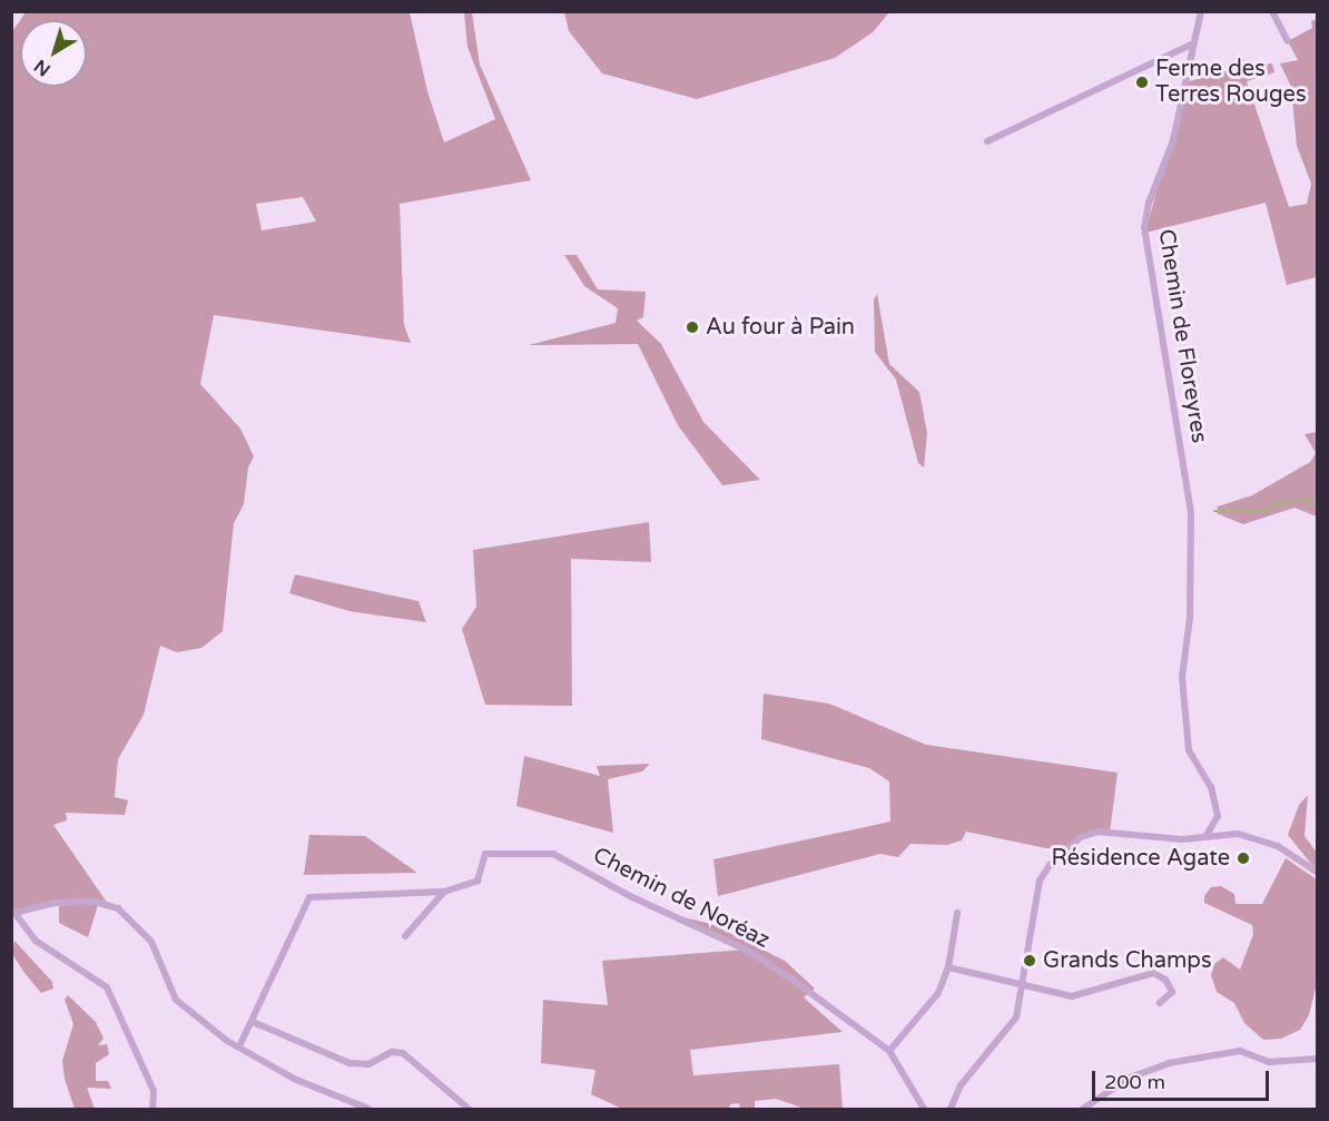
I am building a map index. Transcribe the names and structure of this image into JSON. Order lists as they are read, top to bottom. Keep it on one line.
{"streets":{"street":["Chemin de Floreyres","Chemin de Noréaz"]},"places":["Ferme des Terres Rouges","Au four à Pain","Résidence Agate","Grands Champs"],"scale_bar":"200 m","north":"bottom left"}
